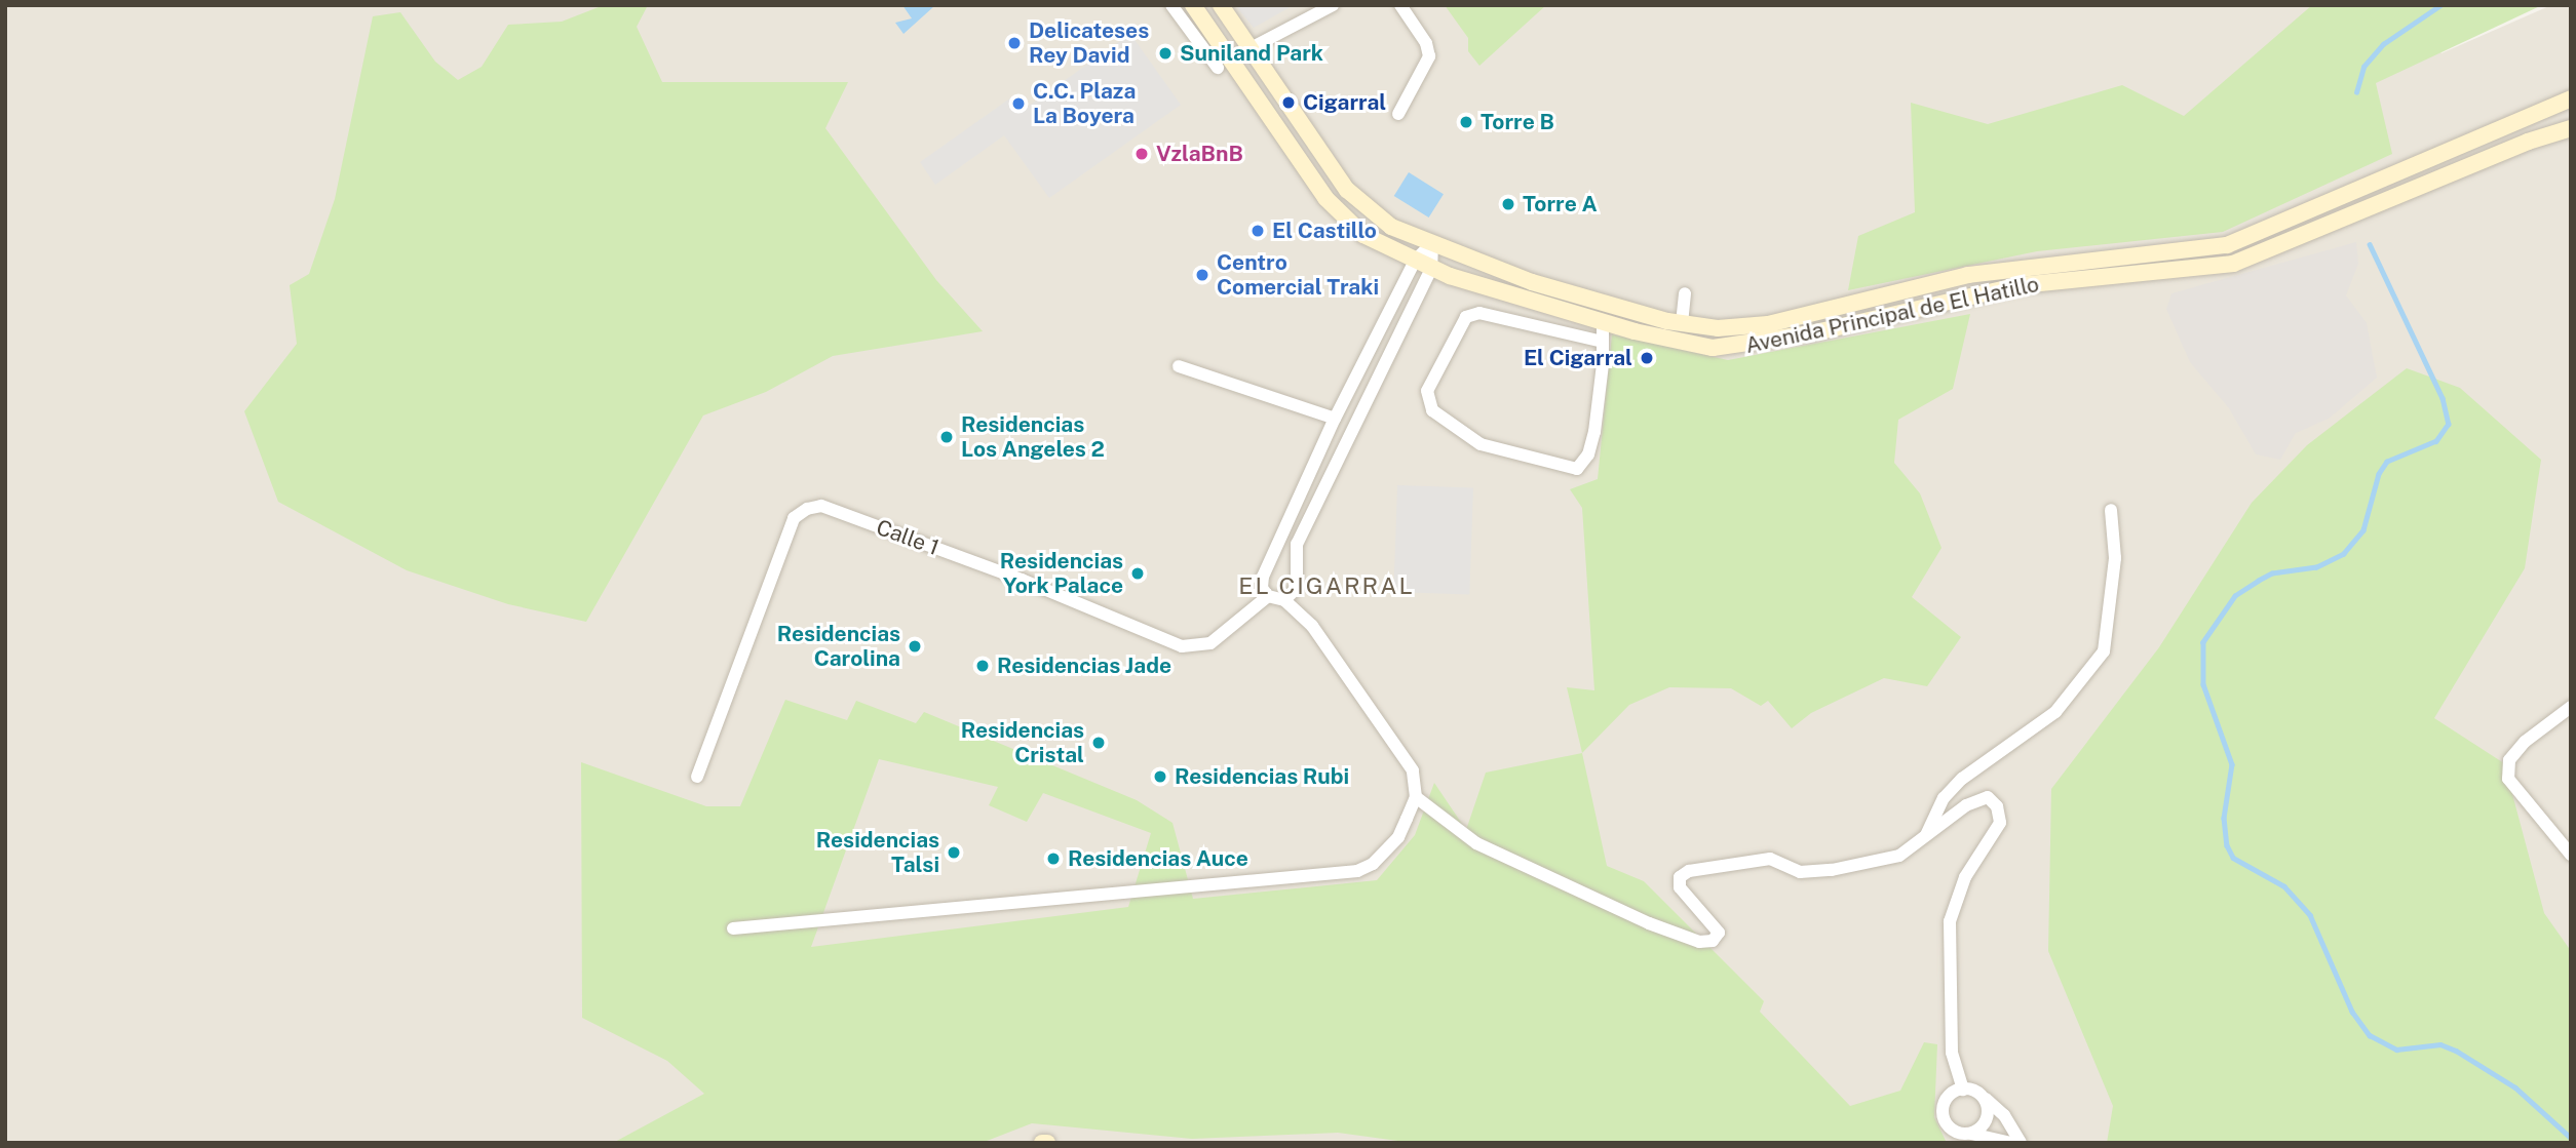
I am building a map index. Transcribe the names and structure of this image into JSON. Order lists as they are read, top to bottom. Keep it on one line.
{"streets":{"main road":["Avenida Principal de El Hatillo"],"street":["Calle 1"]},"districts":["EL CIGARRAL"],"places":["Delicateses Rey David","Suniland Park","Cigarral","C.C. Plaza La Boyera","Torre B","VzlaBnB","Torre A","El Castillo","Centro Comercial Traki","El Cigarral","Residencias Los Angeles 2","Residencias York Palace","Residencias Carolina","Residencias Jade","Residencias Cristal","Residencias Rubi","Residencias Talsi","Residencias Auce"]}
